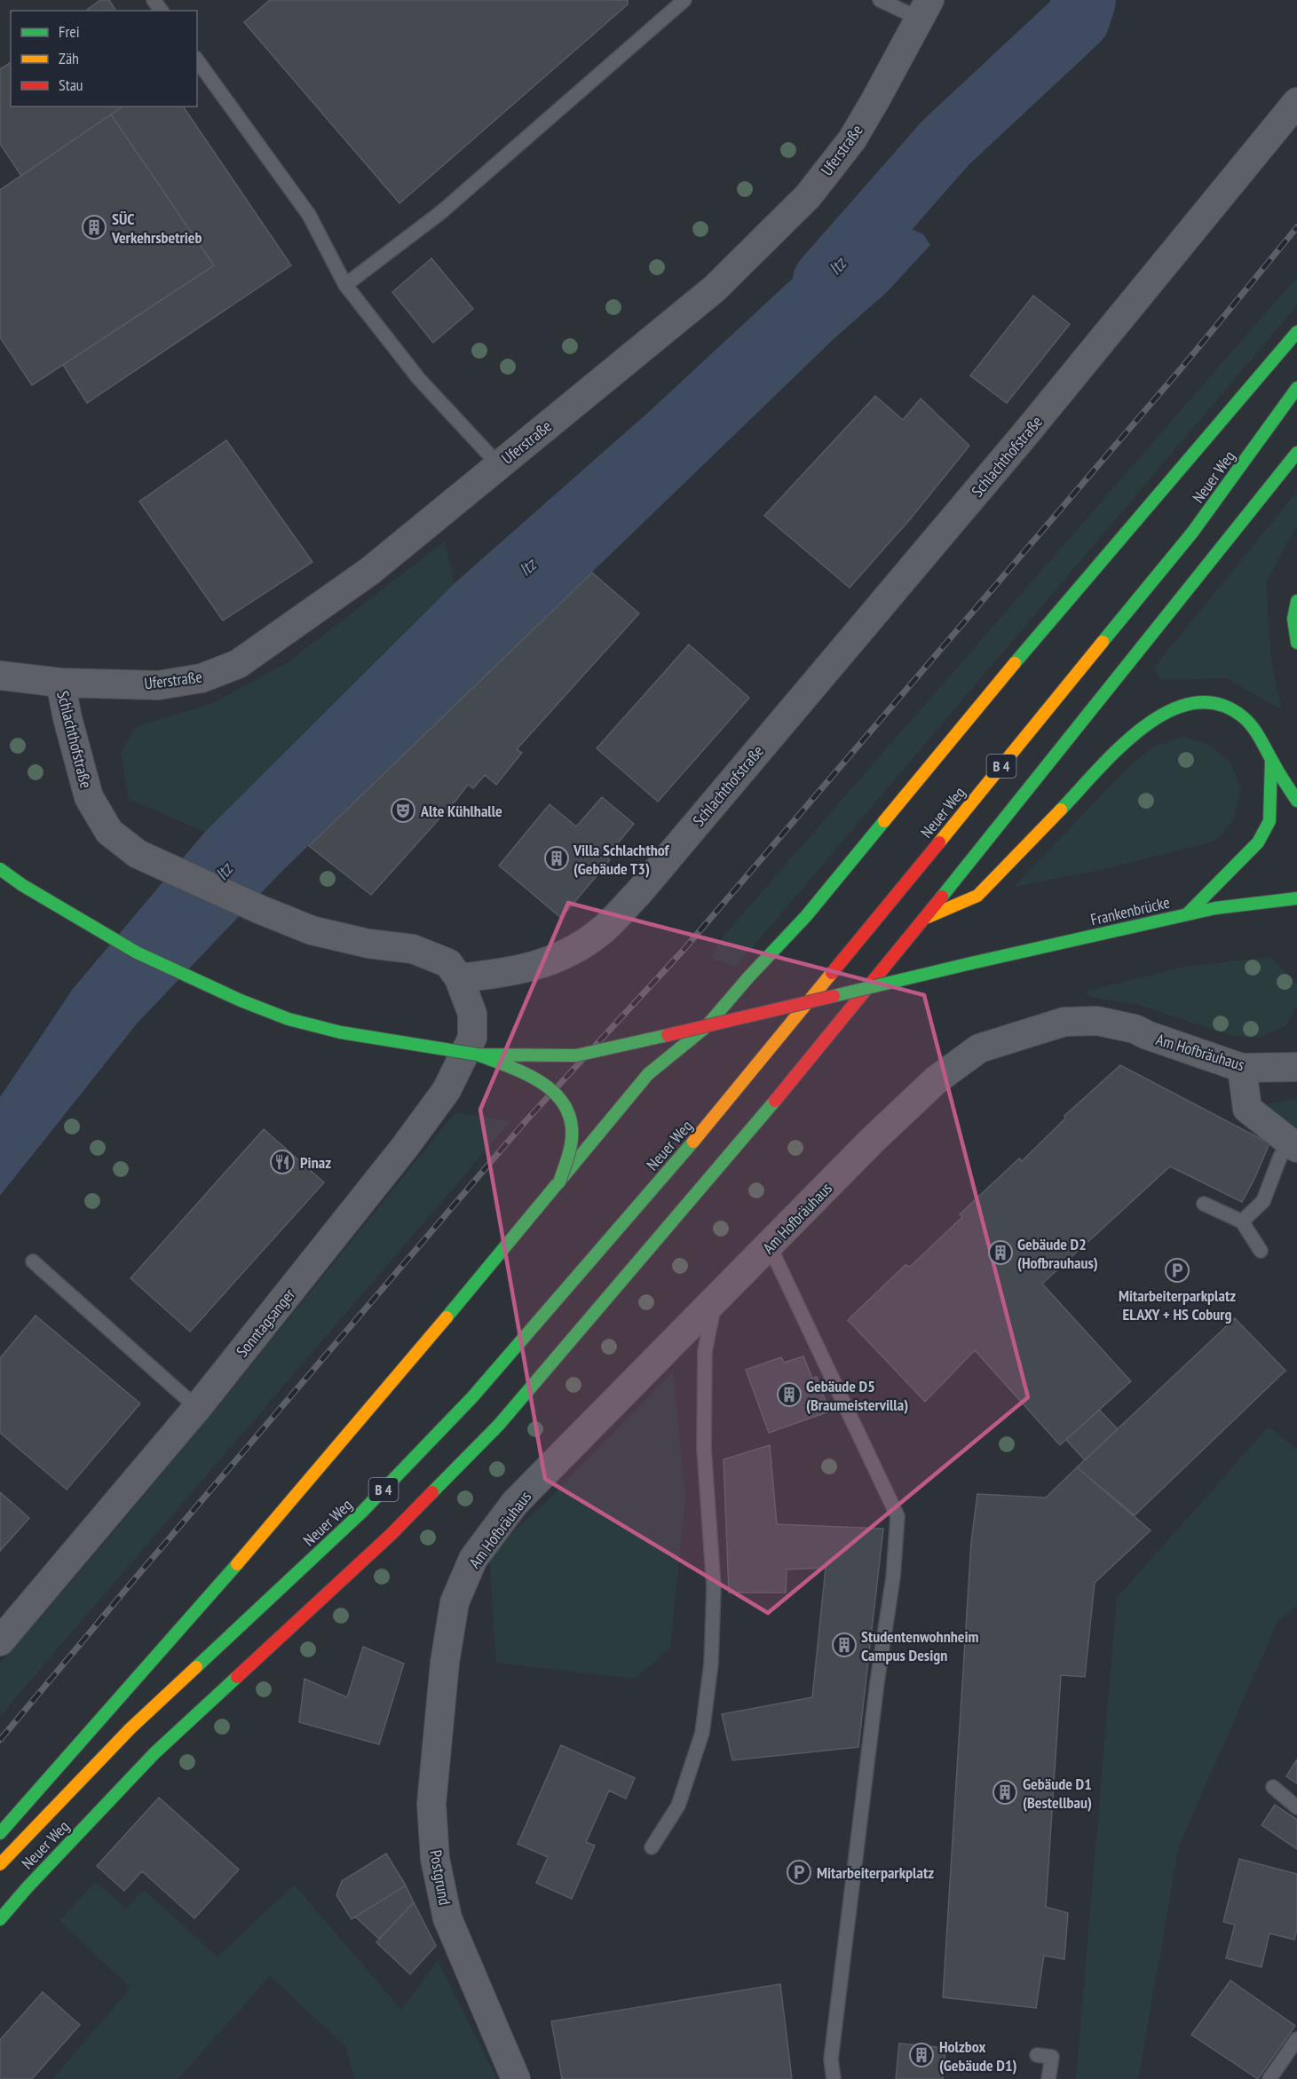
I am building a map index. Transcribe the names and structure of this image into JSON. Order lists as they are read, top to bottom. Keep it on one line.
{"streets":{"main road":["Neuer Weg","B 4","Frankenbrücke"],"street":["Uferstraße","Schlachthofstraße","Am Hofbräuhaus","Sonntagsanger","Postgrund"]},"crossings":[["Uferstraße","Schlachthofstraße"],["Schlachthofstraße","Sonntagsanger"],["Am Hofbräuhaus","Postgrund"]],"water":["Itz"],"places":{"building":["SÜC Verkehrsbetrieb","Villa Schlachthof (Gebäude T3)","Gebäude D2 (Hofbrauhaus)","Gebäude D5 (Braumeistervilla)","Studentenwohnheim Campus Design","Gebäude D1 (Bestellbau)","Holzbox (Gebäude D1)"],"theatre":["Alte Kühlhalle"],"restaurant":["Pinaz"],"parking":["Mitarbeiterparkplatz ELAXY + HS Coburg","Mitarbeiterparkplatz"]},"legend":["Frei","Zäh","Stau"]}
